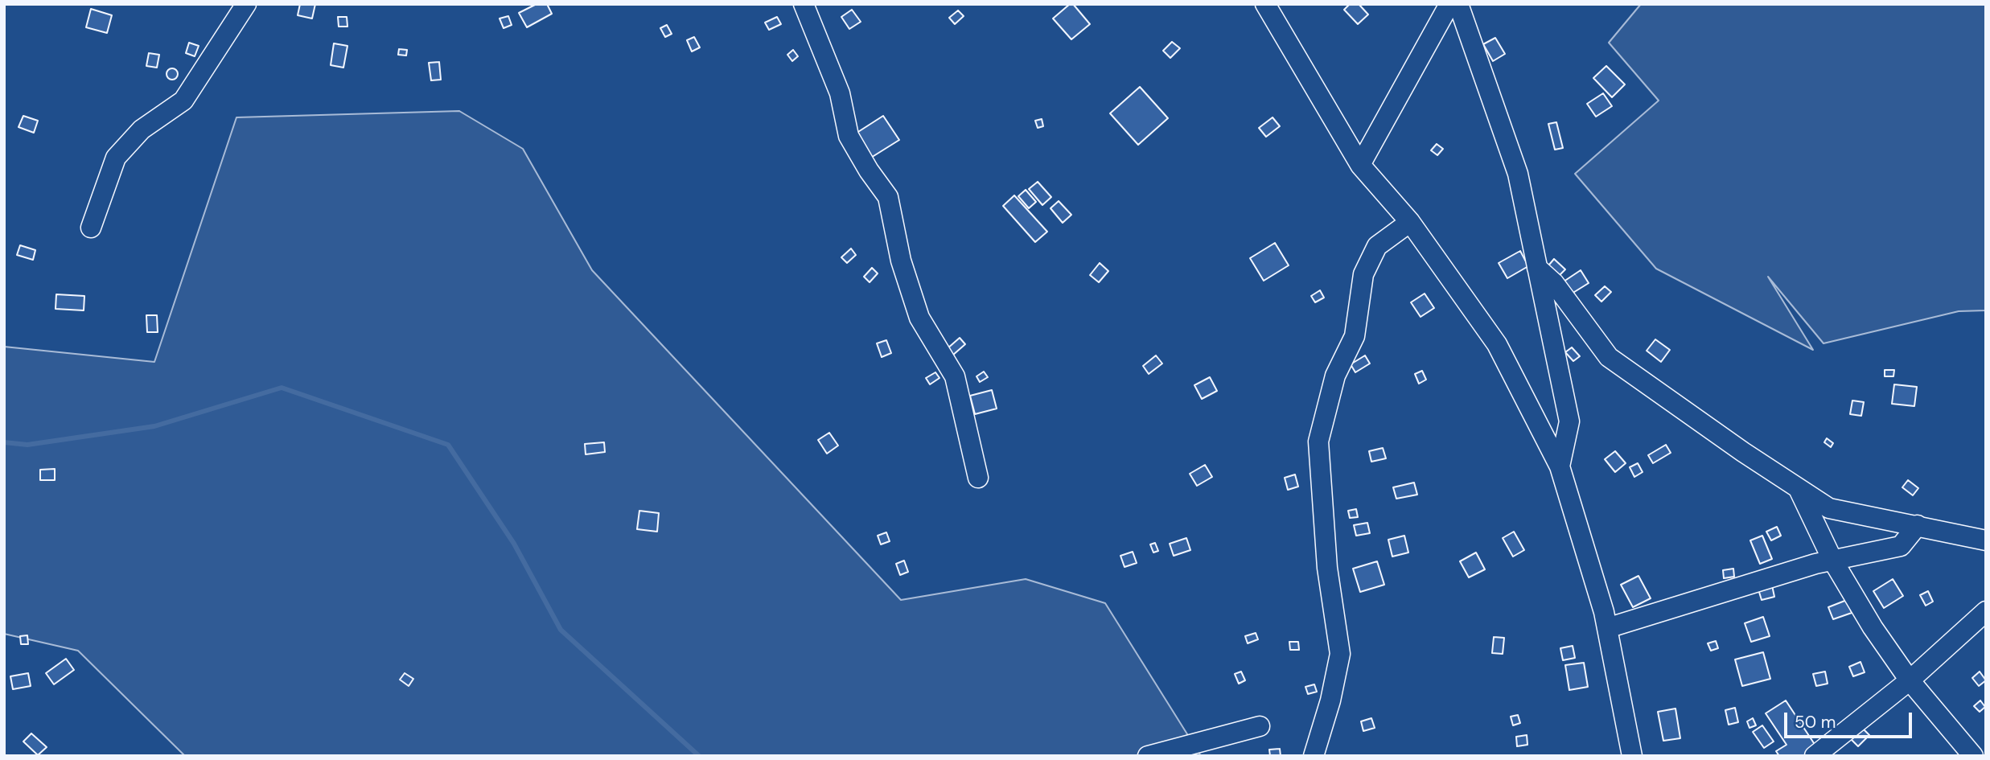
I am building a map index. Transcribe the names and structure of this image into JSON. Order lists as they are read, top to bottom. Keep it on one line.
{"scale_bar":"50 m"}
